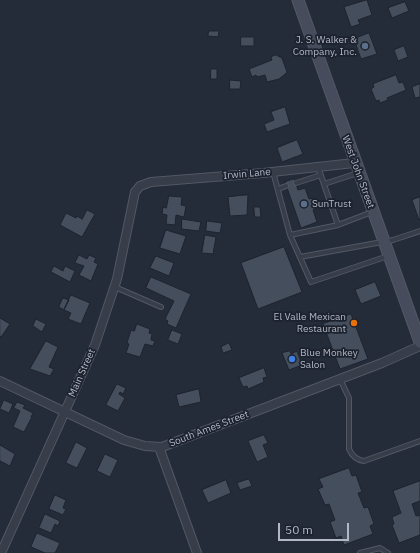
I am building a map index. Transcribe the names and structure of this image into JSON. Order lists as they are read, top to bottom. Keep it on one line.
{"streets":{"main road":["West John Street"],"street":["Irwin Lane","Main Street","South Ames Street"]},"crossings":[["West John Street","Irwin Lane"],["Irwin Lane","Main Street"],["Main Street","South Ames Street"]],"places":["J. S. Walker & Company, Inc.","SunTrust","El Valle Mexican Restaurant","Blue Monkey Salon"],"scale_bar":"50 m"}
